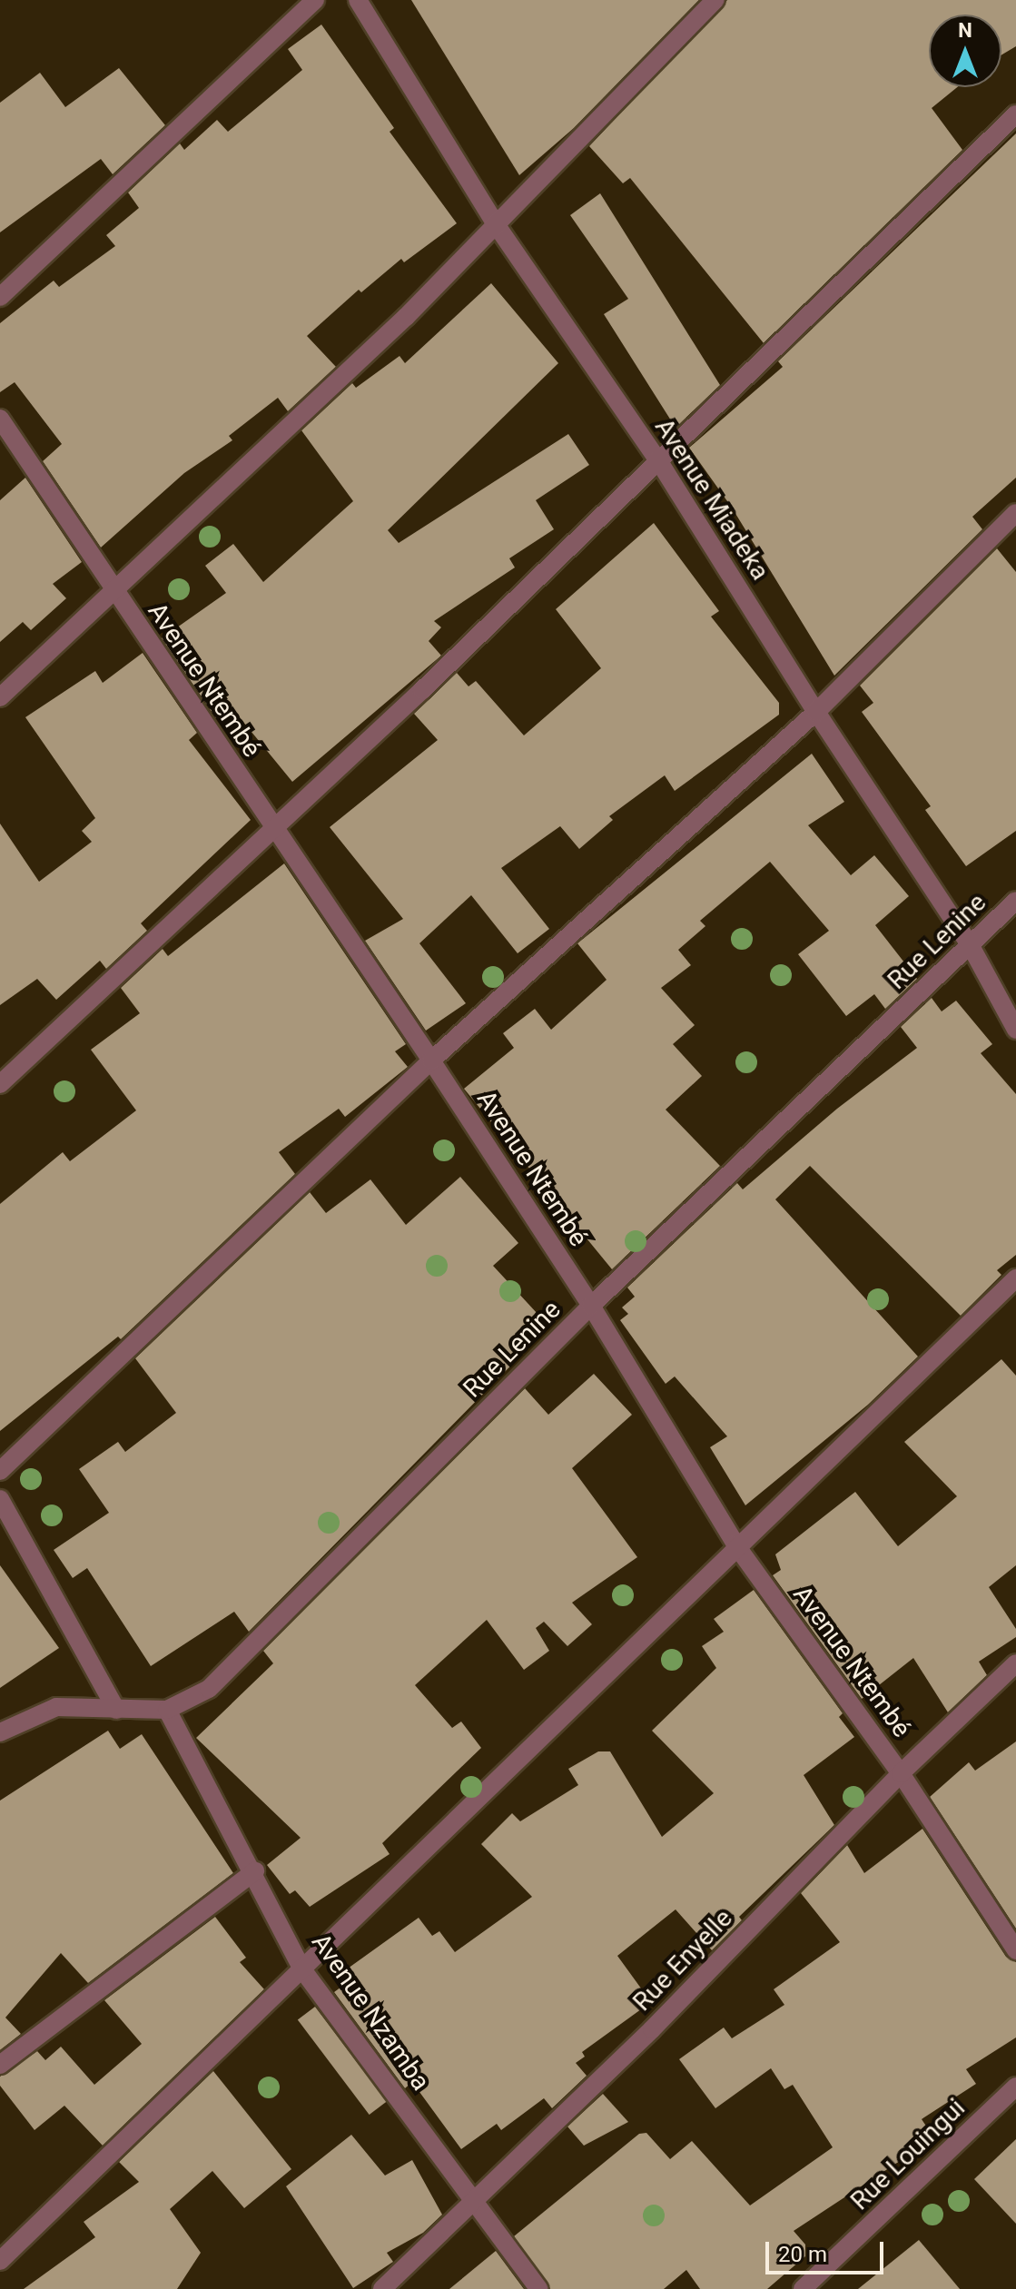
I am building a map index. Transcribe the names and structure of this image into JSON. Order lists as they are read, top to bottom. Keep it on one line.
{"streets":{"street":["Avenue Miadeka","Avenue Ntembé","Rue Lenine","Rue Enyelle","Avenue Nzamba","Rue Louingui"]},"crossings":[["Avenue Miadeka","Rue Lenine"],["Avenue Ntembé","Rue Lenine"],["Avenue Ntembé","Rue Enyelle"],["Rue Lenine","Avenue Nzamba"],["Rue Enyelle","Avenue Nzamba"]],"scale_bar":"20 m","north":"top"}
